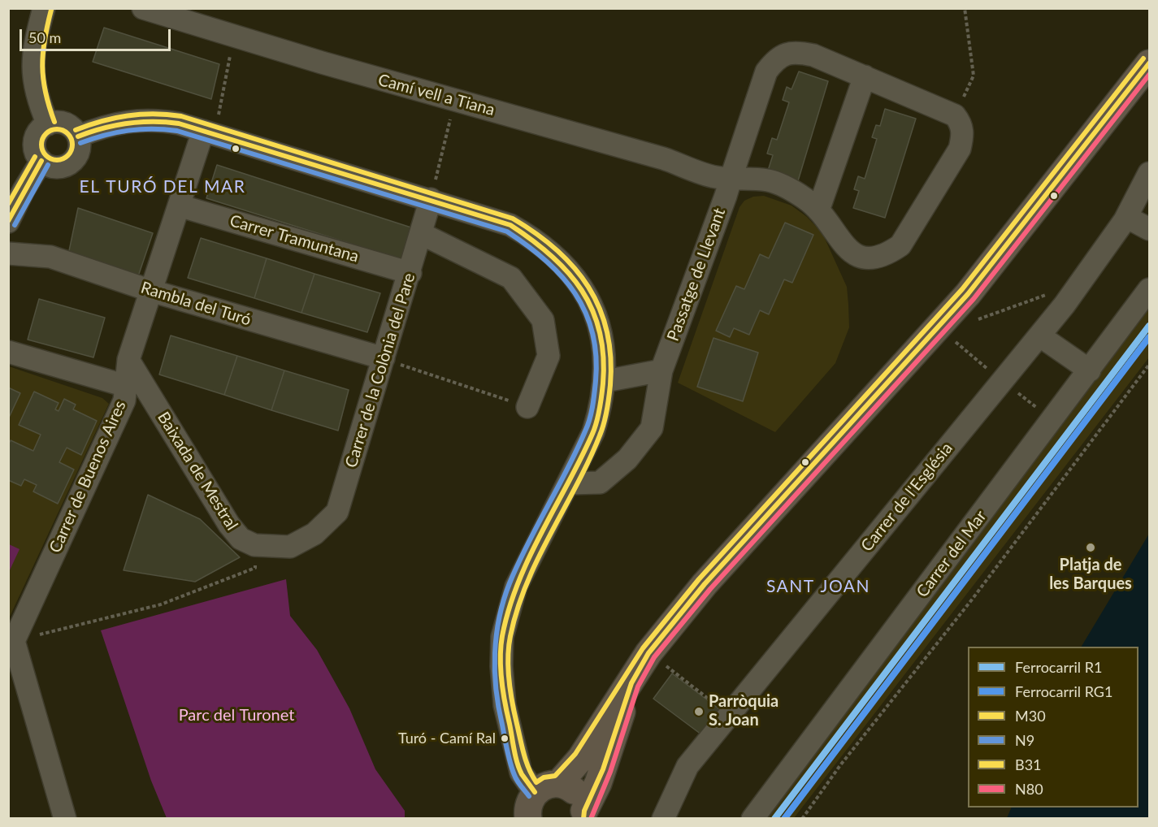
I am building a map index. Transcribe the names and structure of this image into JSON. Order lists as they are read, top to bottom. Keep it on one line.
{"streets":{"street":["Camí vell a Tiana","Carrer Tramuntana","Passatge de Llevant","Rambla del Turó","Carrer de la Colònia del Pare","Baixada de Mestral","Carrer de Buenos Aires","Carrer de l'Església","Carrer del Mar"]},"crossings":[["Camí vell a Tiana","Passatge de Llevant"],["Carrer Tramuntana","Carrer de la Colònia del Pare"],["Carrer Tramuntana","Carrer de Buenos Aires"],["Rambla del Turó","Carrer de la Colònia del Pare"],["Rambla del Turó","Carrer de Buenos Aires"],["Carrer de la Colònia del Pare","Baixada de Mestral"],["Baixada de Mestral","Carrer de Buenos Aires"]],"districts":["EL TURÓ DEL MAR","SANT JOAN"],"parks":["Parc del Turonet"],"places":["Platja de les Barques","Parròquia S. Joan","Turó - Camí Ral"],"lines":["transit line B31","transit line M30","transit line N80","transit line N9","rail line R1","rail line RG1"],"legend":["Ferrocarril R1","Ferrocarril RG1","M30","N9","B31","N80"],"scale_bar":"50 m"}
